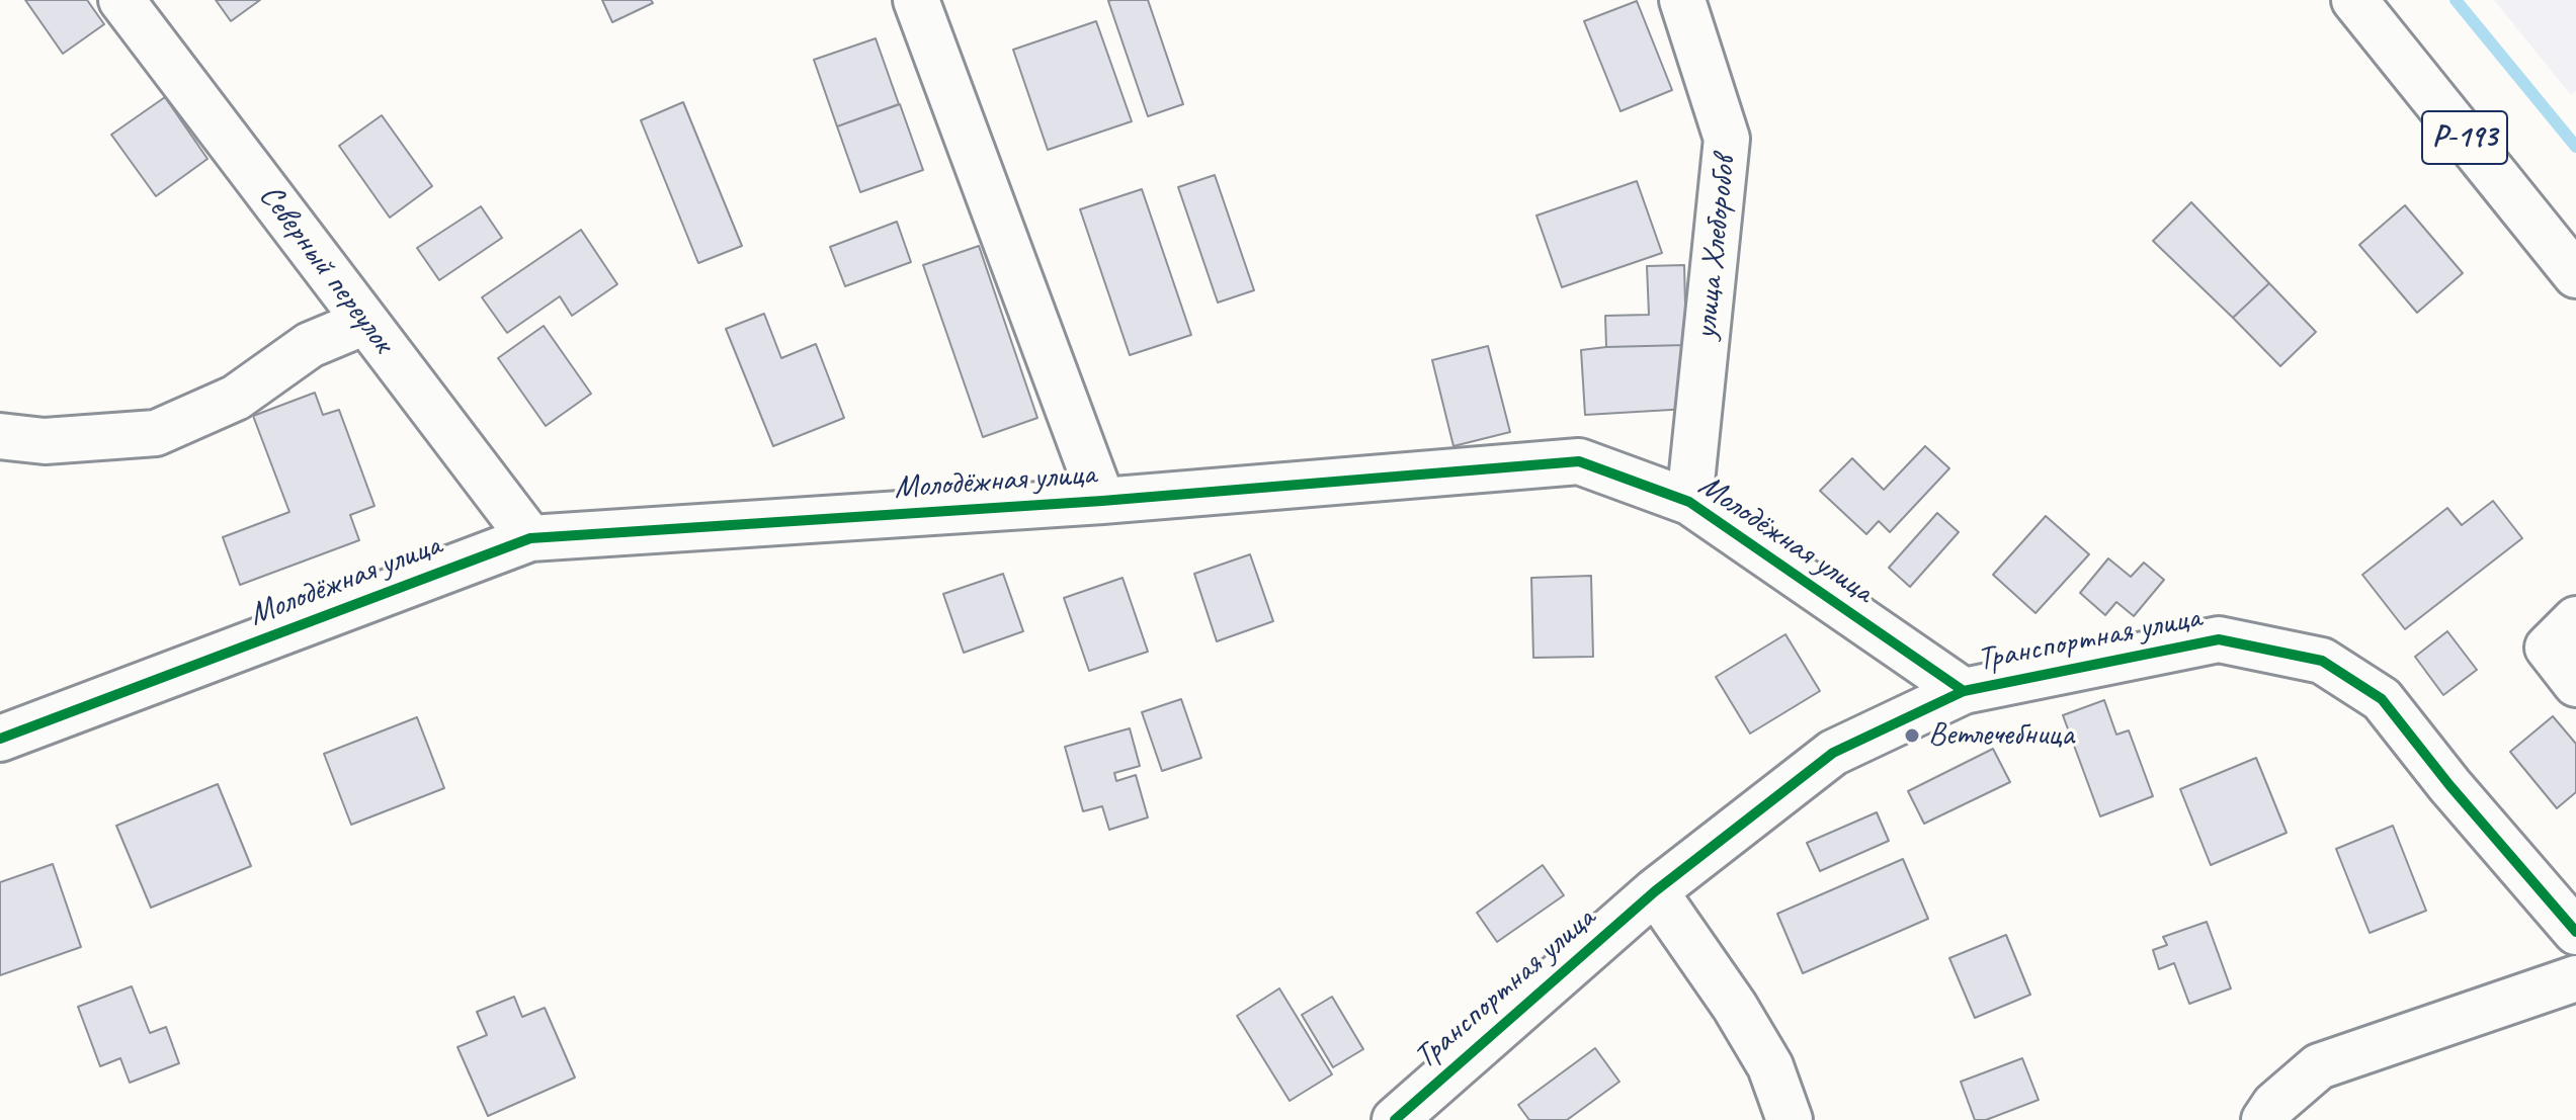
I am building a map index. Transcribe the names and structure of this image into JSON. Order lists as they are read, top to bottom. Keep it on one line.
{"streets":{"main road":["Р-193","улица Хлеборобов","Северный переулок","Молодёжная улица","Транспортная улица"]},"crossings":[["улица Хлеборобов","Молодёжная улица"],["Северный переулок","Молодёжная улица"],["Молодёжная улица","Транспортная улица"]],"places":["Ветлечебница"]}
